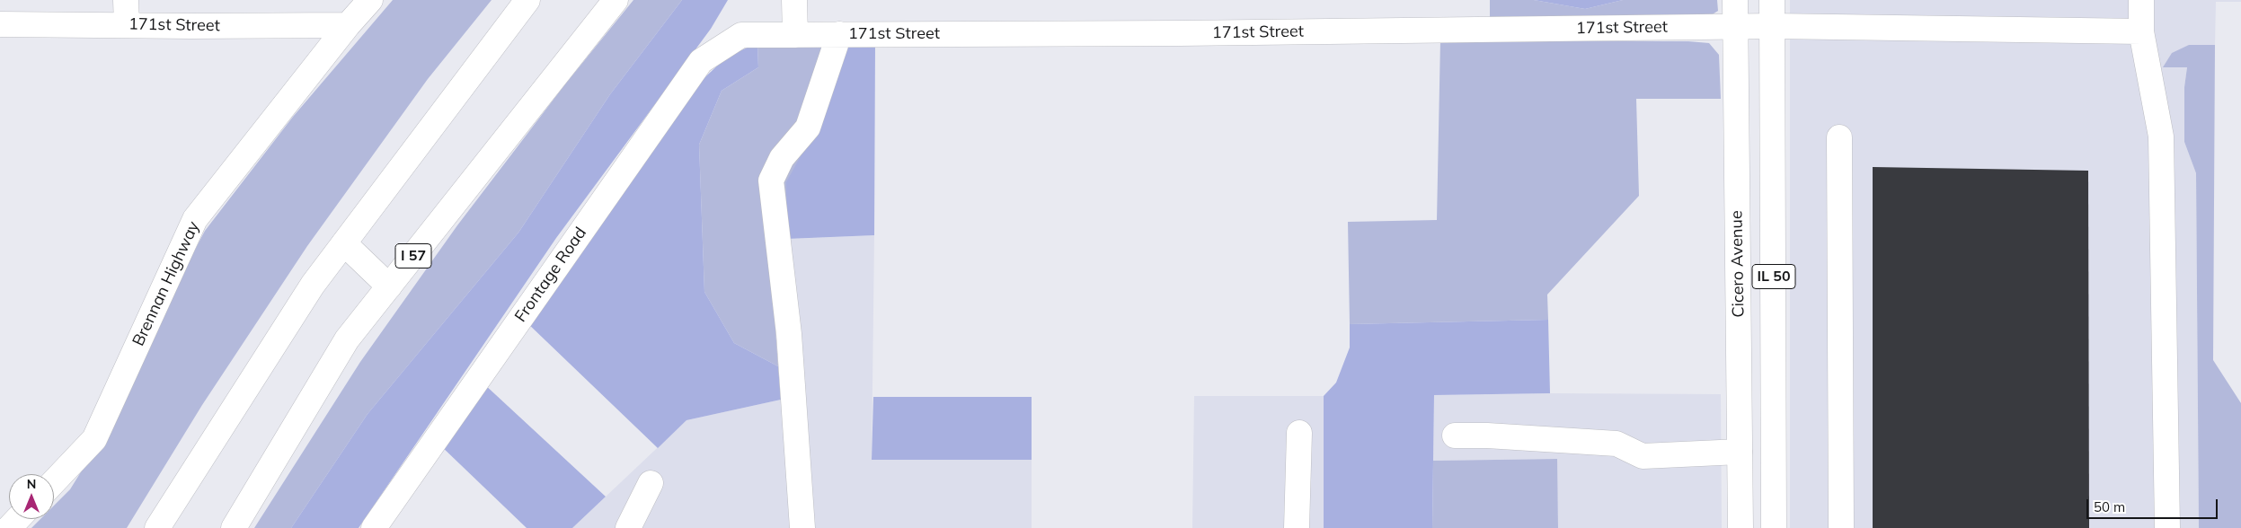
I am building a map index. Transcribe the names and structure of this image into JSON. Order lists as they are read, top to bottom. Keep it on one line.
{"streets":{"main road":["171st Street","I 57","Cicero Avenue","Frontage Road","IL 50","Brennan Highway"]},"crossings":[["171st Street","Cicero Avenue"],["171st Street","Frontage Road"],["171st Street","IL 50"],["171st Street","Brennan Highway"]],"scale_bar":"50 m","north":"top"}
